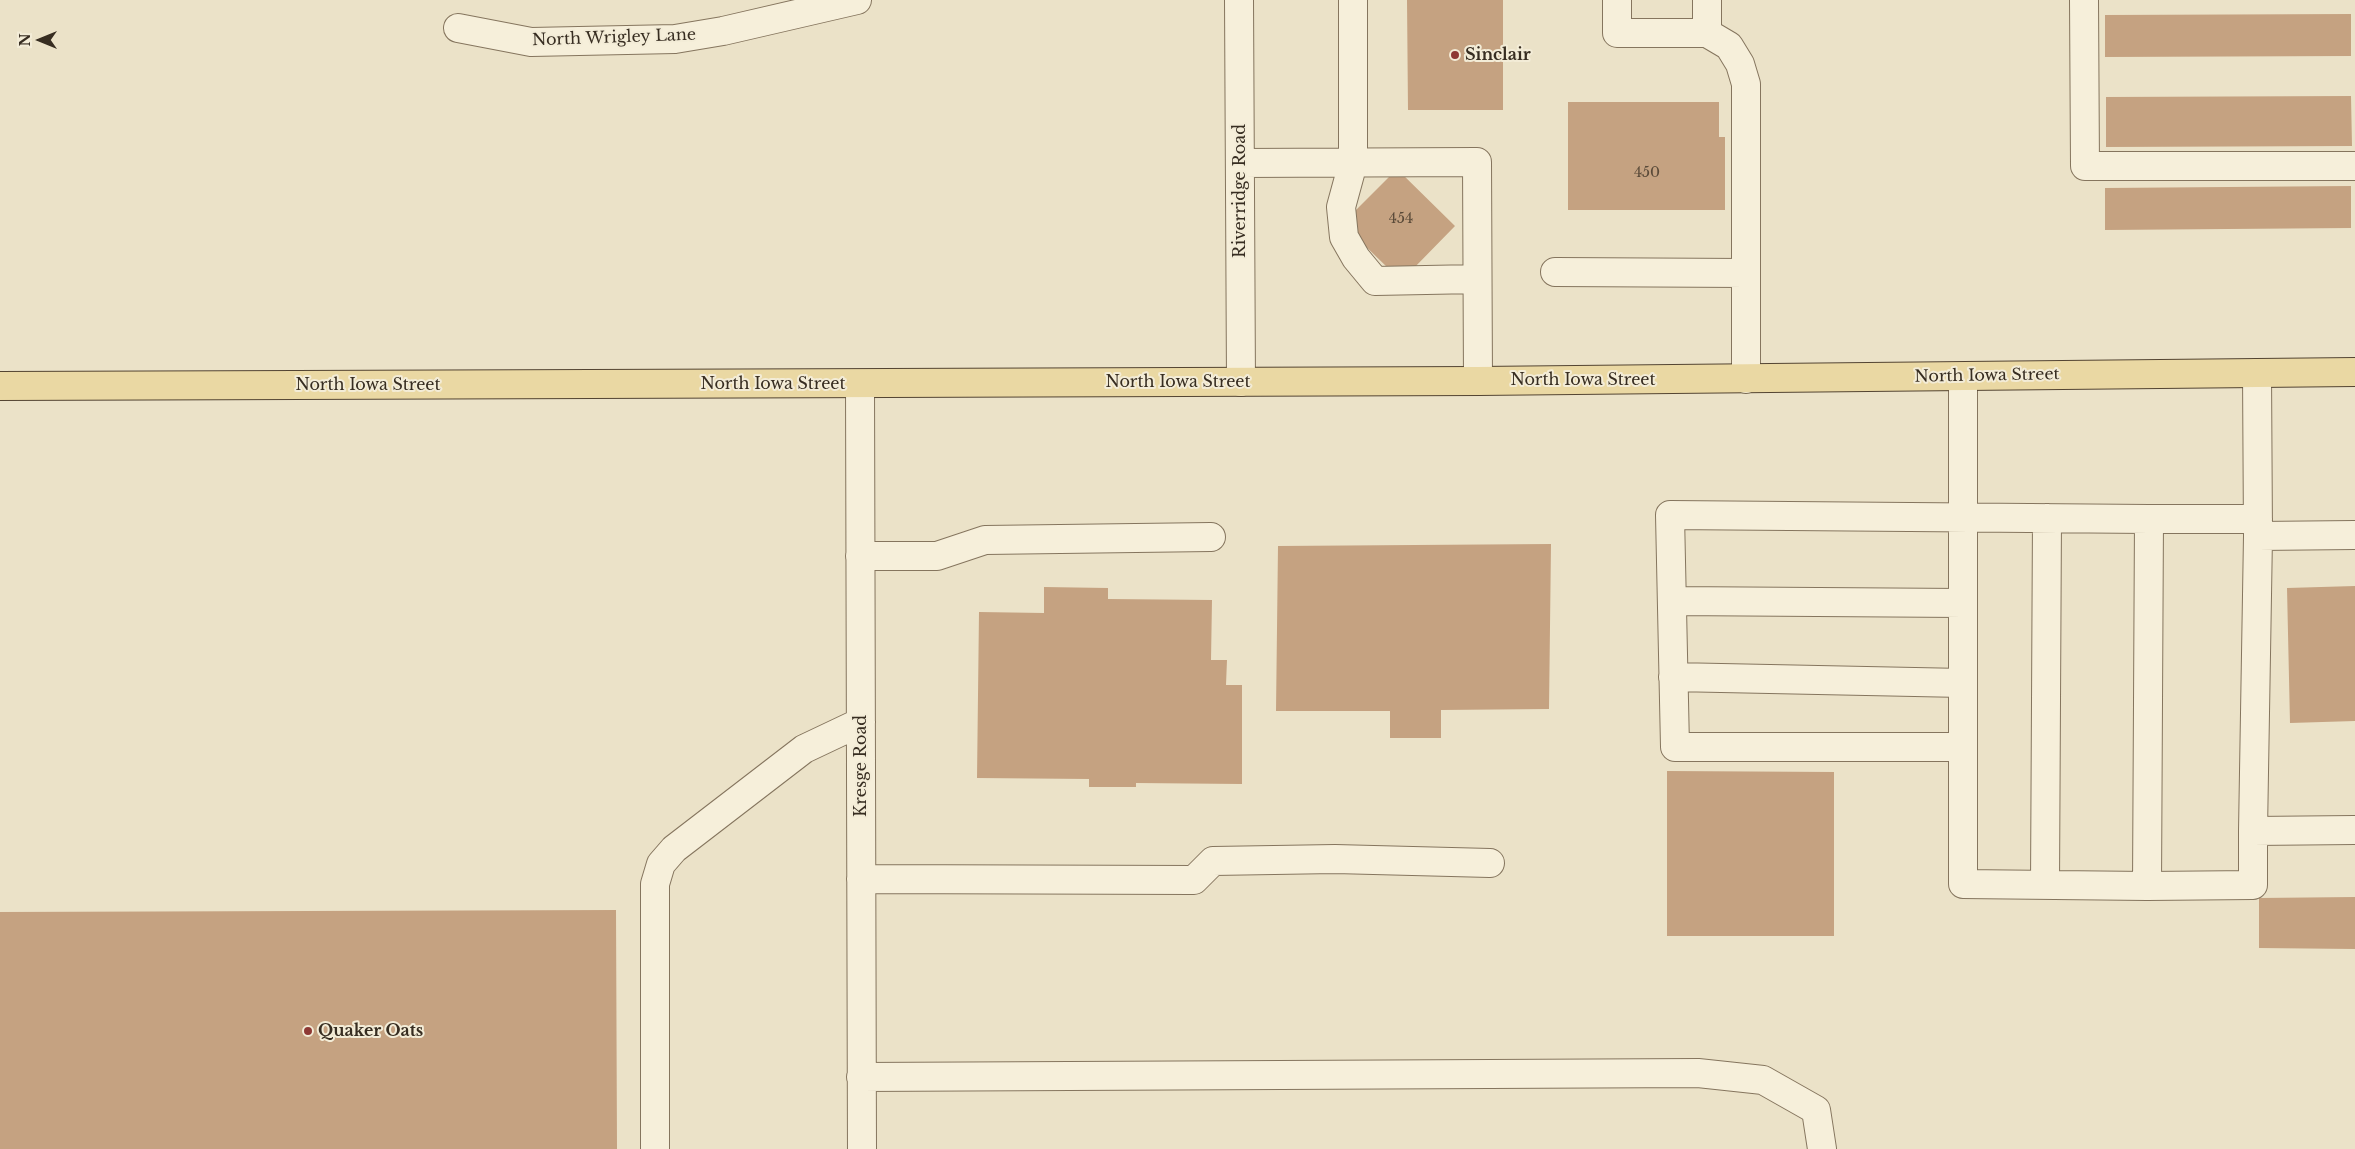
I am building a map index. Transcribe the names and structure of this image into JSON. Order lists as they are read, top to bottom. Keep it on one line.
{"streets":{"main road":["North Iowa Street"],"street":["North Wrigley Lane","Riverridge Road","Kresge Road"]},"crossings":[["Riverridge Road","North Iowa Street"],["North Iowa Street","Kresge Road"]],"places":["Sinclair","Quaker Oats"],"house_numbers":["450","454"],"north":"left"}
